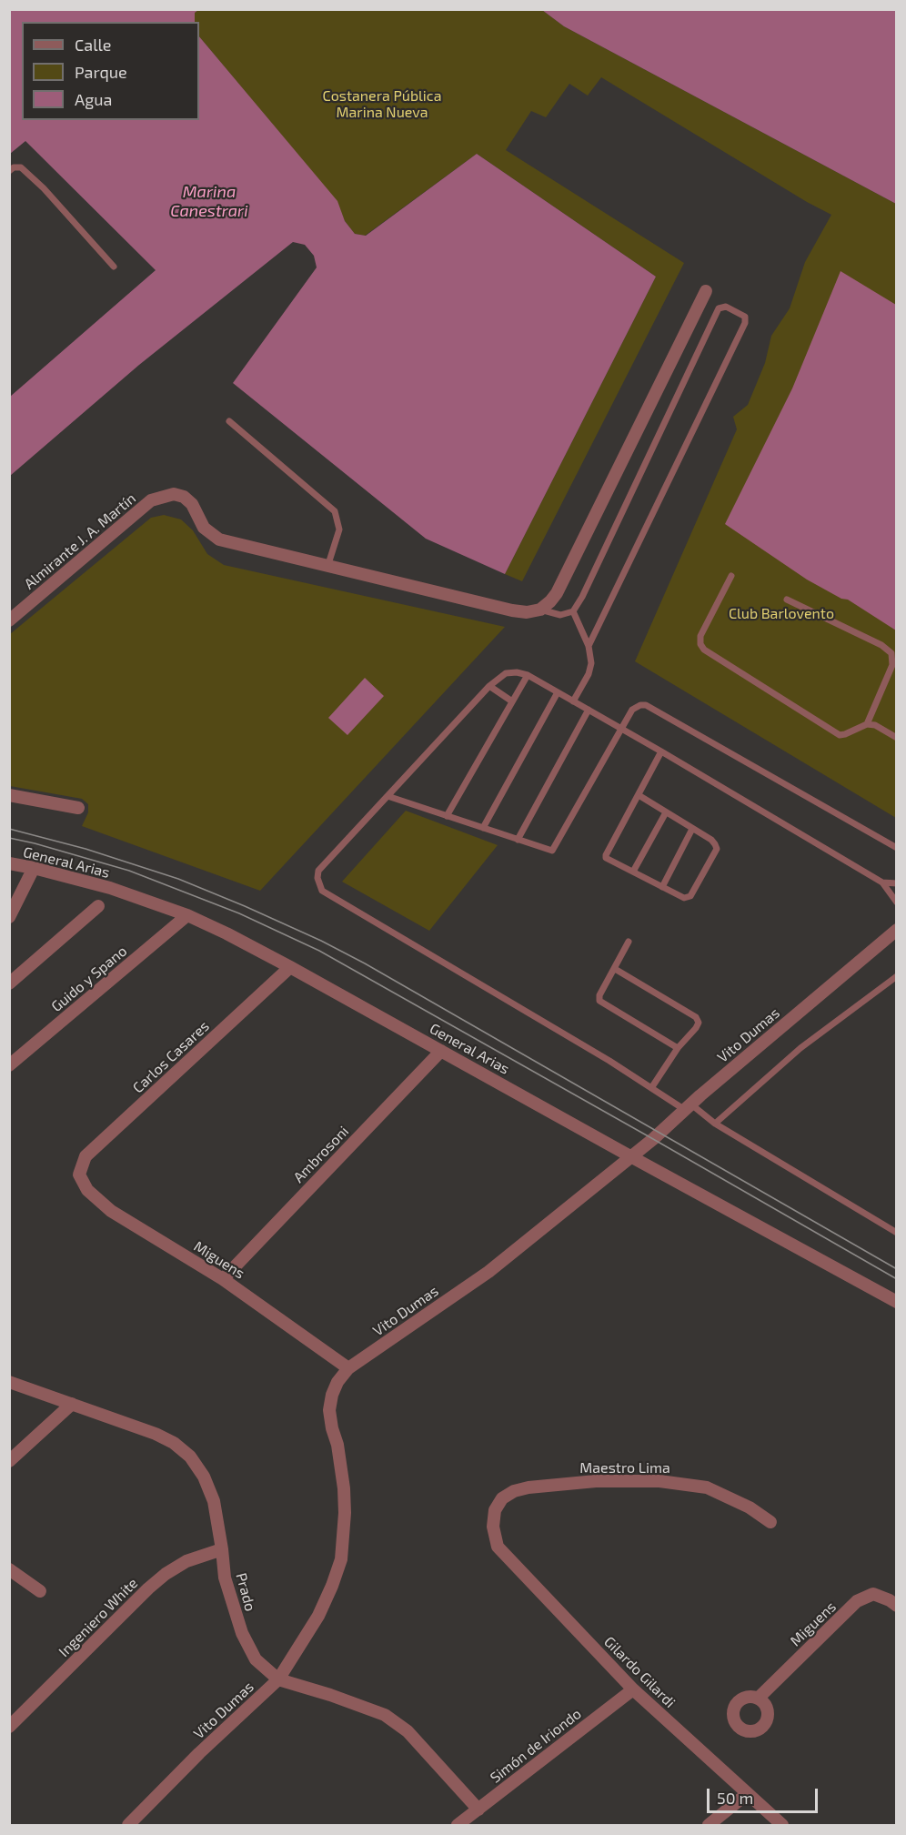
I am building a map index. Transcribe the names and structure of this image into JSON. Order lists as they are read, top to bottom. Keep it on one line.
{"streets":{"street":["Almirante J. A. Martín","General Arias","Guido y Spano","Vito Dumas","Carlos Casares","Ambrosoni","Miguens","Maestro Lima","Prado","Ingeniero White","Gilardo Gilardi","Simón de Iriondo"]},"crossings":[["General Arias","Guido y Spano"],["General Arias","Vito Dumas"],["General Arias","Carlos Casares"],["General Arias","Ambrosoni"],["Vito Dumas","Miguens"],["Vito Dumas","Prado"],["Carlos Casares","Miguens"],["Ambrosoni","Miguens"],["Maestro Lima","Gilardo Gilardi"],["Prado","Ingeniero White"],["Prado","Simón de Iriondo"],["Gilardo Gilardi","Simón de Iriondo"]],"water":["Marina Canestrari"],"parks":["Costanera Pública Marina Nueva","Club Barlovento"],"legend":["Calle","Parque","Agua"],"scale_bar":"50 m"}
